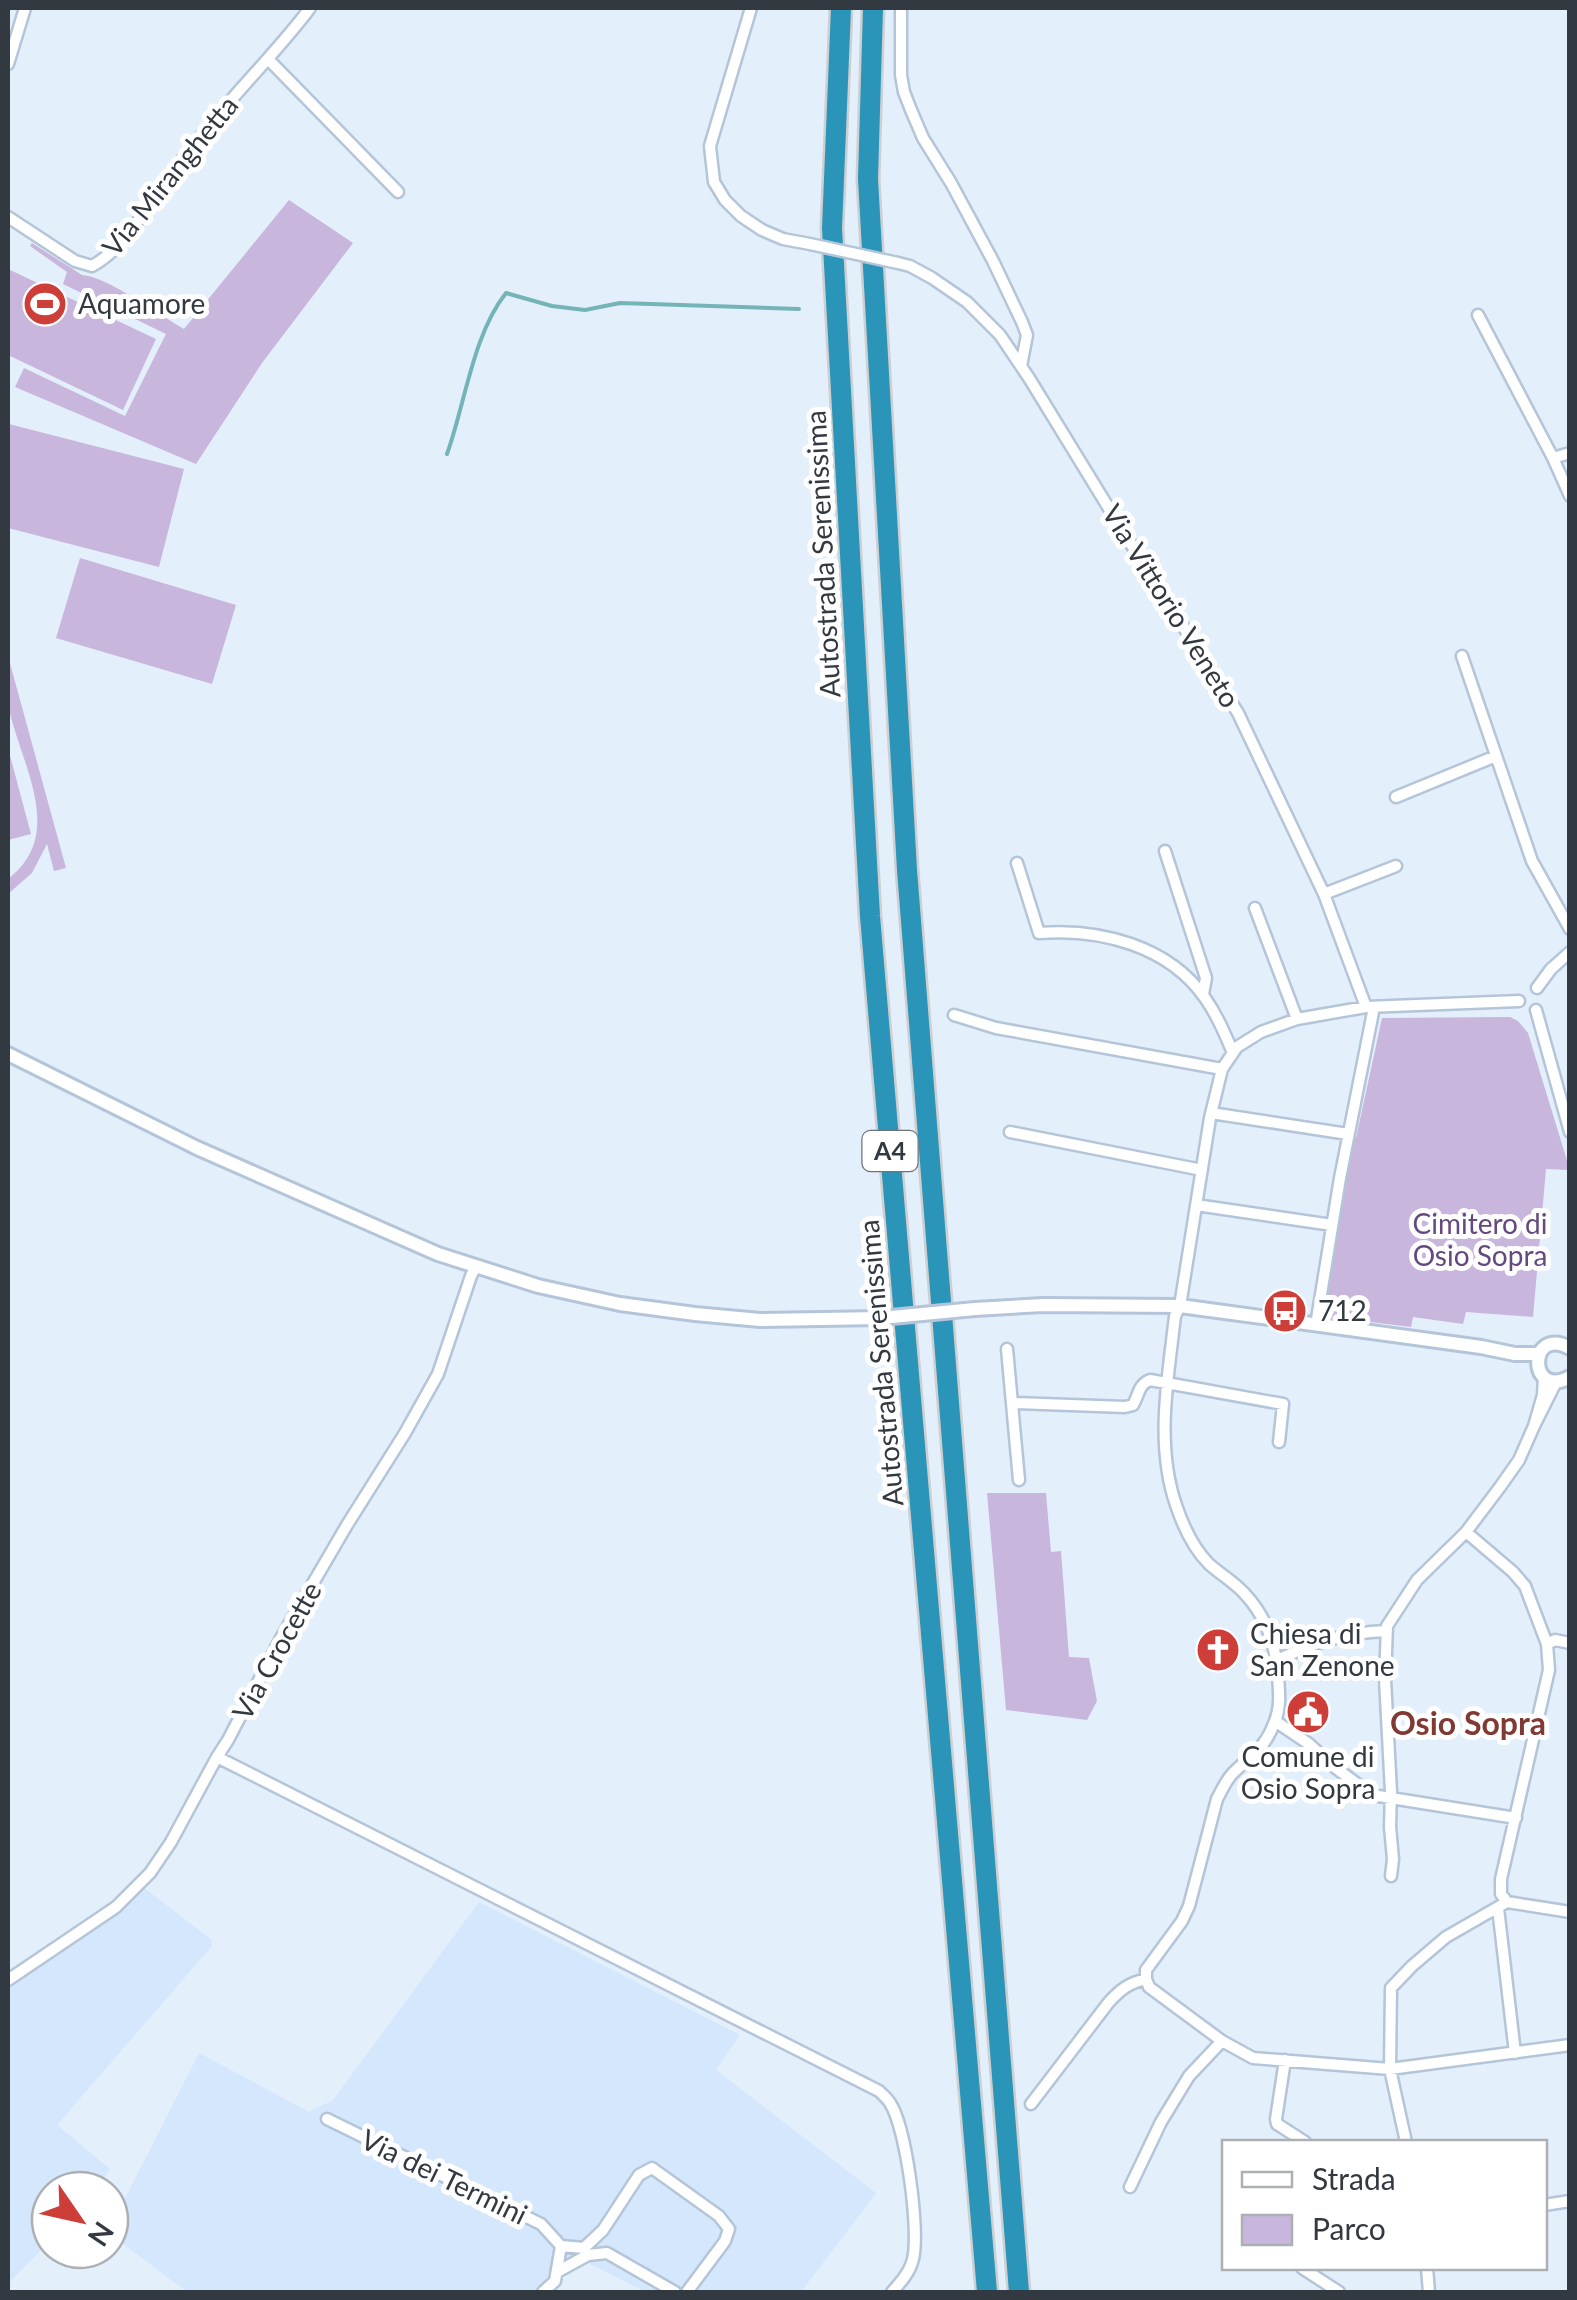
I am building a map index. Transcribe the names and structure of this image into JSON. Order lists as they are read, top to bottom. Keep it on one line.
{"streets":{"highway":["Autostrada Serenissima","A4"],"street":["Via Miranghetta","Via Vittorio Veneto","Via Crocette","Via dei Termini"]},"districts":["Osio Sopra"],"parks":["Cimitero di Osio Sopra"],"places":{"sports":["Aquamore"],"bus stop":["712"],"church":["Chiesa di San Zenone"],"public building":["Comune di Osio Sopra"]},"legend":["Strada","Parco"],"north":"bottom right"}
